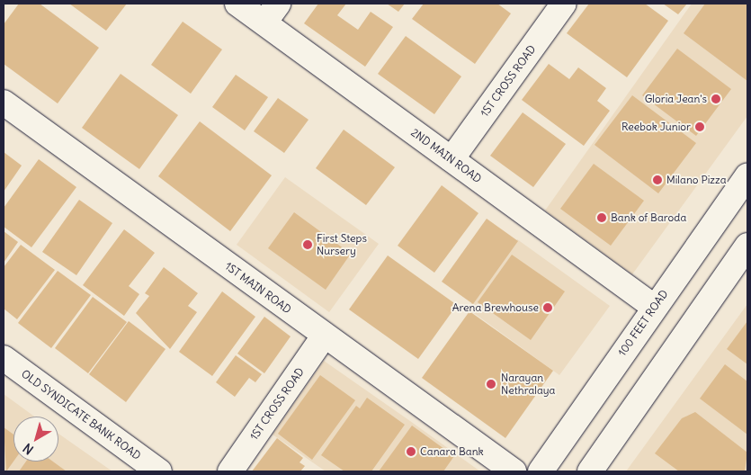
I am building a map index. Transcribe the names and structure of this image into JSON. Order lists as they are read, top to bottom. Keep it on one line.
{"streets":{"street":["1ST CROSS ROAD","2ND MAIN ROAD","1ST MAIN ROAD","100 FEET ROAD","OLD SYNDICATE BANK ROAD"]},"crossings":[["1ST CROSS ROAD","2ND MAIN ROAD"],["1ST CROSS ROAD","1ST MAIN ROAD"],["2ND MAIN ROAD","100 FEET ROAD"]],"places":["Gloria Jean's","Reebok Junior","Milano Pizza","Bank of Baroda","First Steps Nursery","Arena Brewhouse","Narayan Nethralaya","Canara Bank"],"north":"bottom left"}
